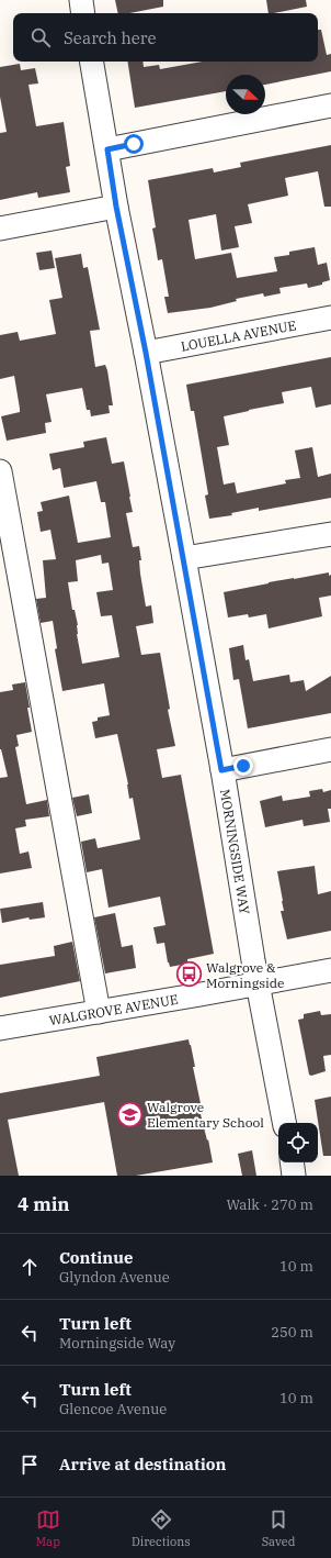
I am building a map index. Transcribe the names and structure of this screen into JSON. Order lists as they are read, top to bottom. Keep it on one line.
{"streets":{"street":["LOUELLA AVENUE","MORNINGSIDE WAY","WALGROVE AVENUE"]},"crossings":[["LOUELLA AVENUE","MORNINGSIDE WAY"],["MORNINGSIDE WAY","WALGROVE AVENUE"]],"places":{"bus stop":["Walgrove & Morningside"],"school or university":["Walgrove Elementary School"]},"north":"right","page":{"search":"Search here","heading":["4 min","Walk · 270 m"],"list":[["Continue","Glyndon Avenue","10 m"],["Turn left","Morningside Way","250 m"],["Turn left","Glencoe Avenue","10 m"],"Arrive at destination"],"nav":["Map","Directions","Saved"]}}
